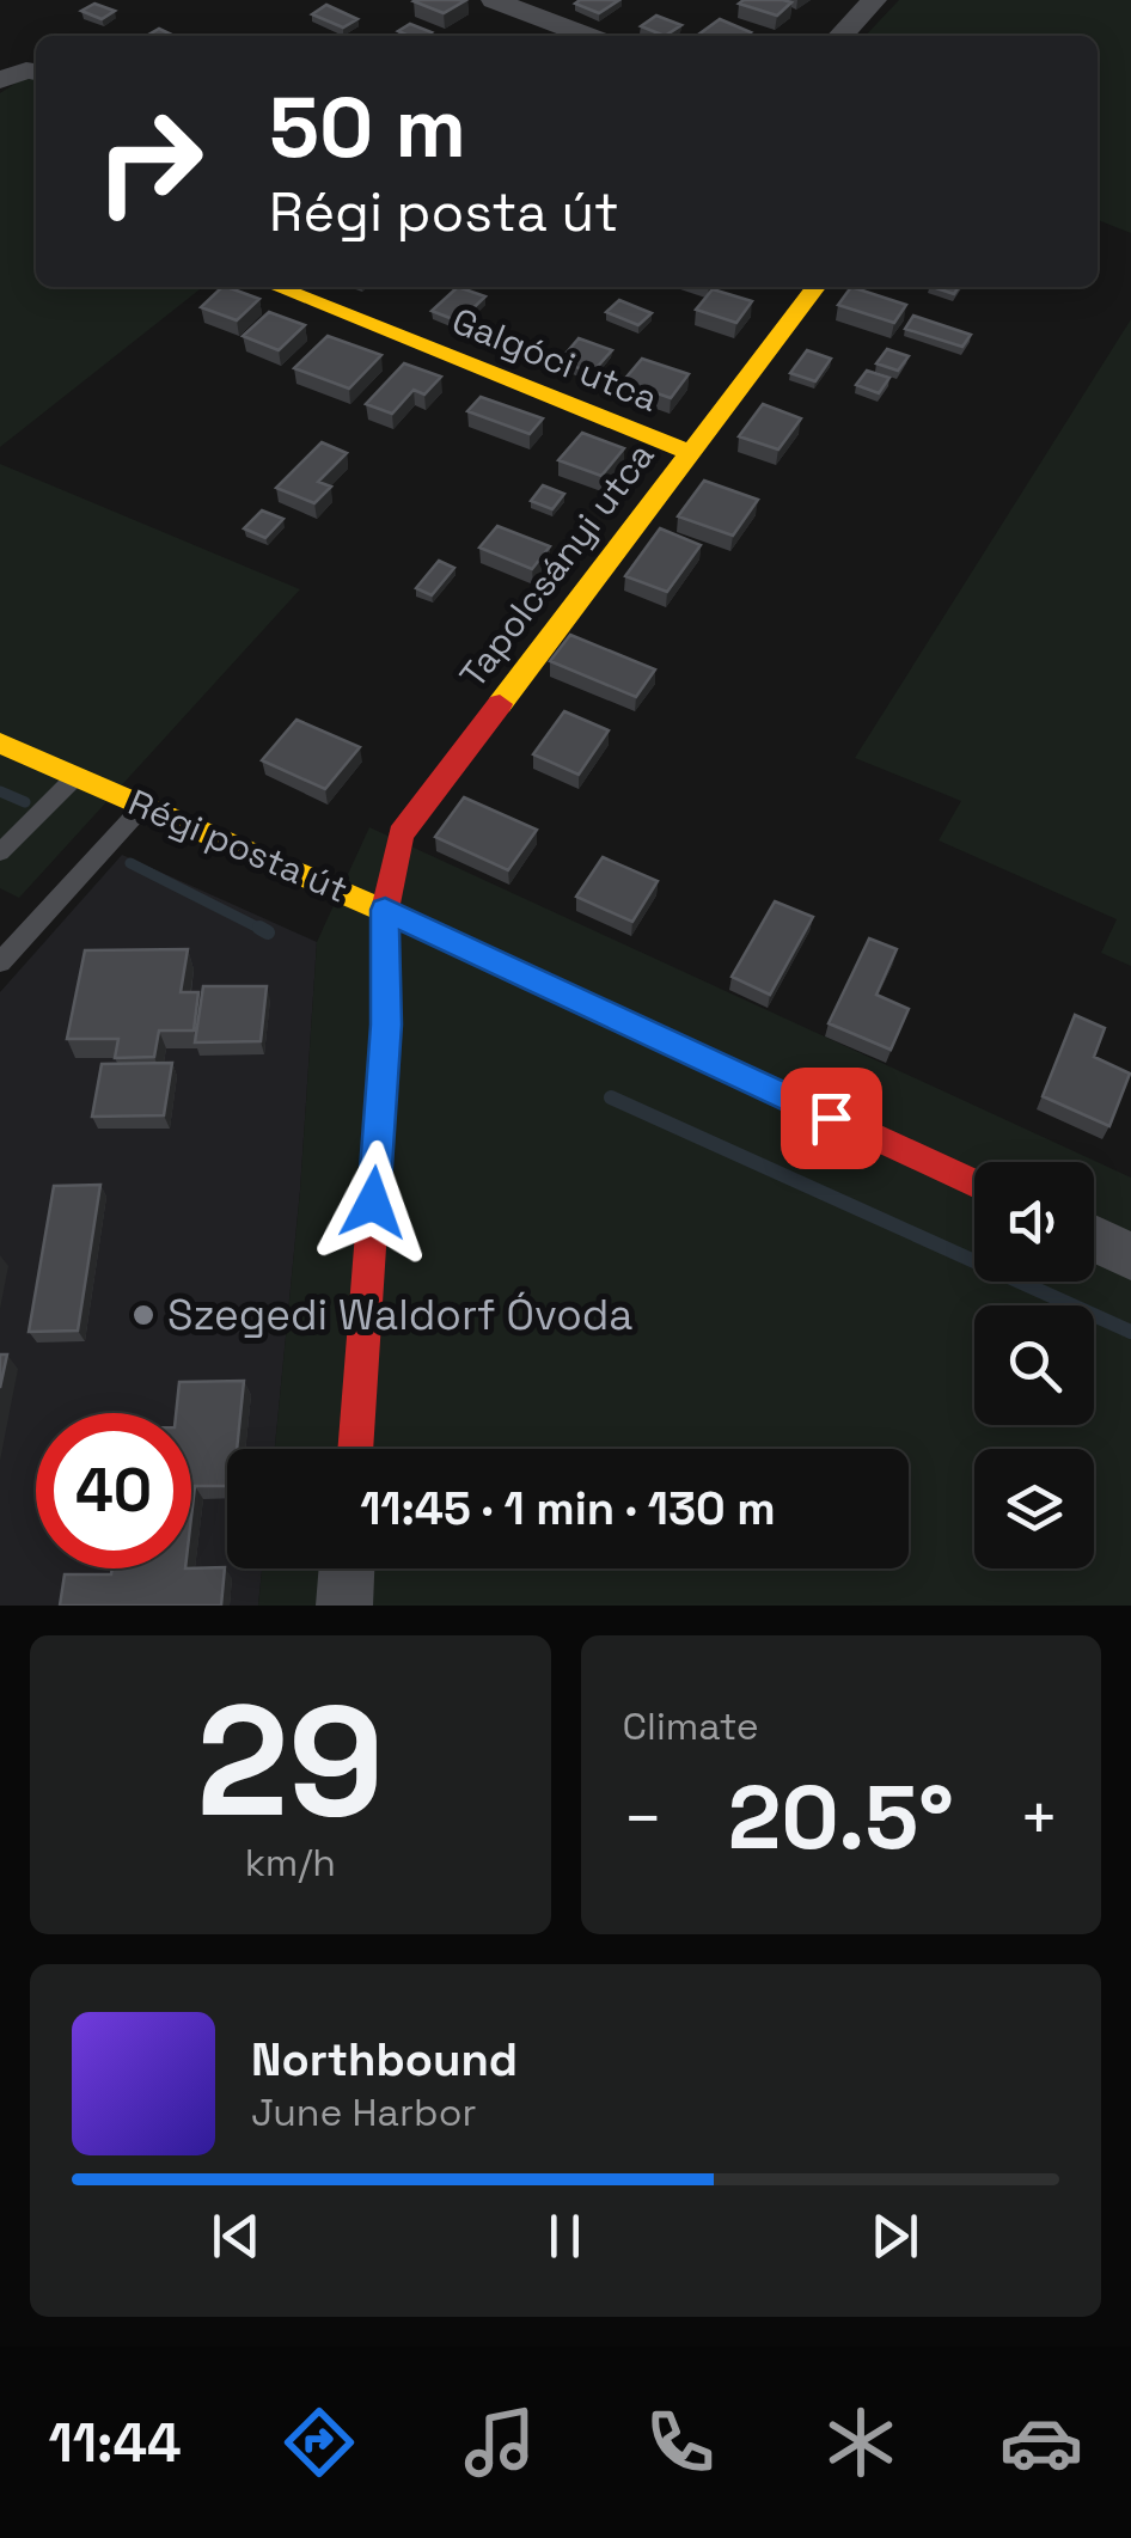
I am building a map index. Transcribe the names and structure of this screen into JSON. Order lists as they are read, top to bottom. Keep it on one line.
{"streets":{"street":["Galgóci utca","Tapolcsányi utca","Régi posta út"]},"crossings":[["Galgóci utca","Tapolcsányi utca"],["Tapolcsányi utca","Régi posta út"]],"places":["Szegedi Waldorf Óvoda"],"page":{"turn":["50 m","Régi posta út"],"limit":"40","trip":"11:45 · 1 min · 130 m","tile":[["29","km/h"],"Climate"],"heat":["−","20.5°","+"],"song":["Northbound","June Harbor"],"tabs":"11:44"}}
